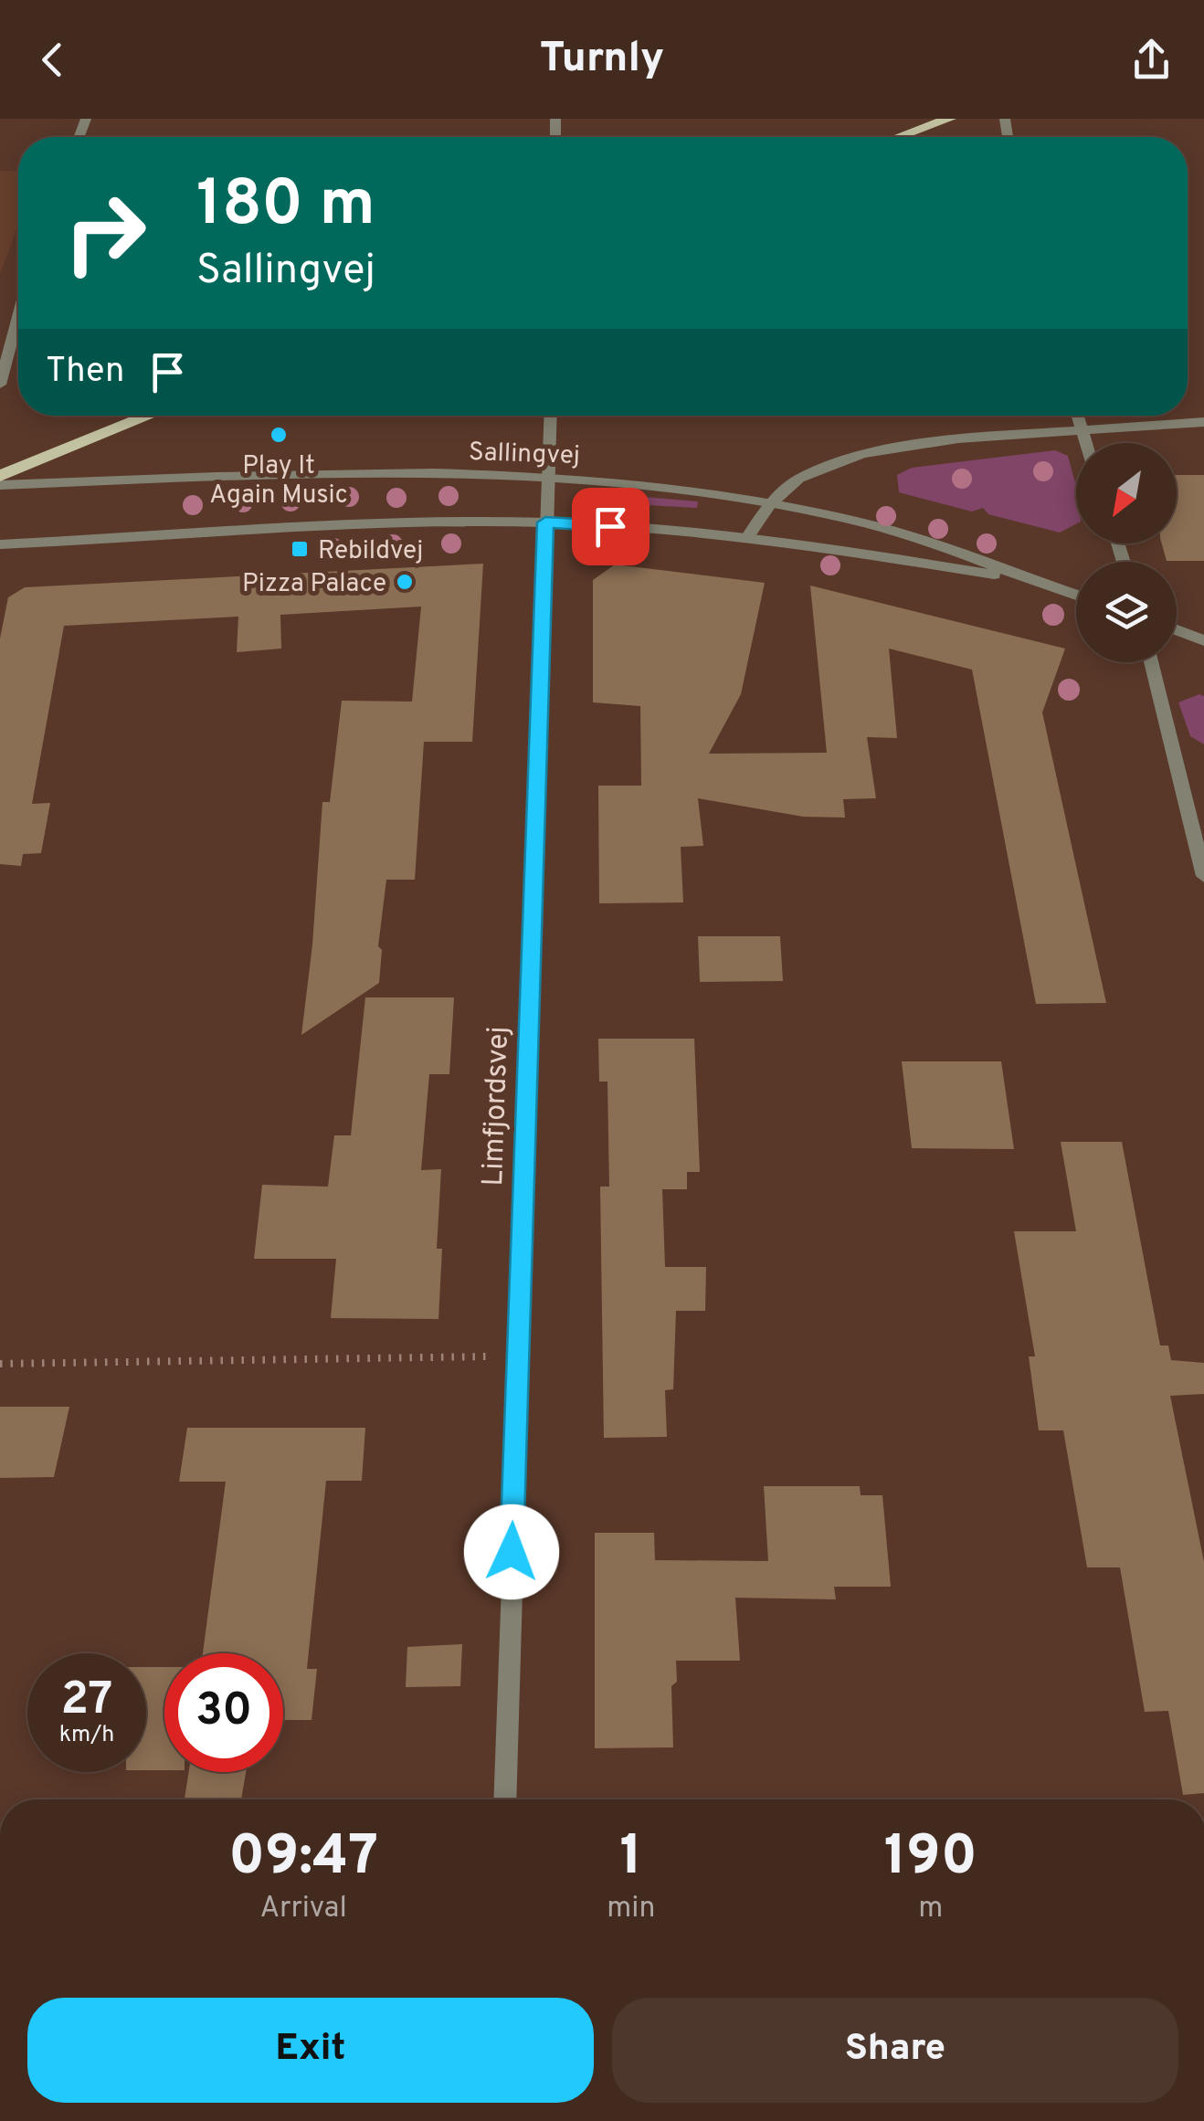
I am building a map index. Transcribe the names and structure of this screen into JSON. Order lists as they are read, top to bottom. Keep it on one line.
{"streets":{"street":["Sallingvej","Limfjordsvej"]},"crossings":[["Sallingvej","Limfjordsvej"]],"places":{"other":["Play It Again Music","Pizza Palace"],"transit":["Rebildvej"]},"north":"bottom left","page":{"header":"Turnly","turn":["180 m","Sallingvej"],"then":"Then","speed":"27 km/h","limit":"30","eta":["09:47","Arrival","1","min","190","m"],"buttons":["Exit","Share"]}}
